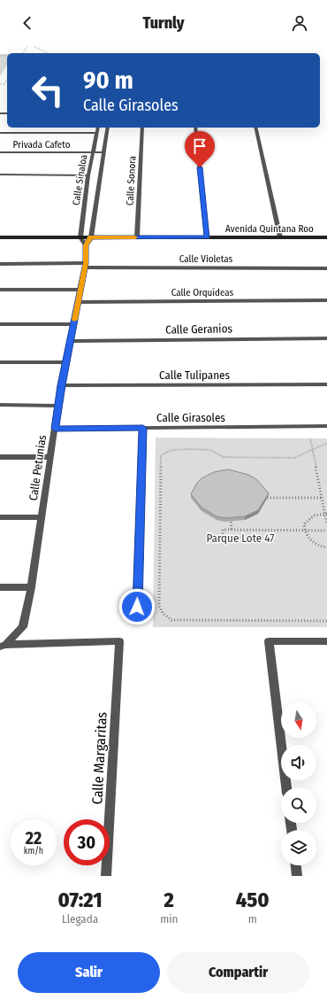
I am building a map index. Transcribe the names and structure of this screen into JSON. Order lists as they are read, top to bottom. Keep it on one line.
{"streets":{"main road":["Avenida Quintana Roo"],"street":["Privada Cafeto","Calle Sinaloa","Calle Sonora","Calle Violetas","Calle Orquídeas","Calle Geranios","Calle Tulipanes","Calle Girasoles","Calle Petunias","Calle Margaritas"]},"crossings":[["Privada Cafeto","Calle Sinaloa"],["Calle Sinaloa","Avenida Quintana Roo"],["Calle Sonora","Avenida Quintana Roo"],["Calle Violetas","Calle Petunias"],["Calle Orquídeas","Calle Petunias"],["Calle Geranios","Calle Petunias"],["Calle Tulipanes","Calle Petunias"],["Calle Girasoles","Calle Petunias"],["Calle Petunias","Calle Margaritas"]],"parks":["Parque Lote 47"],"north":"bottom","page":{"header":"Turnly","turn":["90 m","Calle Girasoles"],"speed":"22 km/h","limit":"30","eta":["07:21","Llegada","2","min","450","m"],"buttons":["Salir","Compartir"]}}
